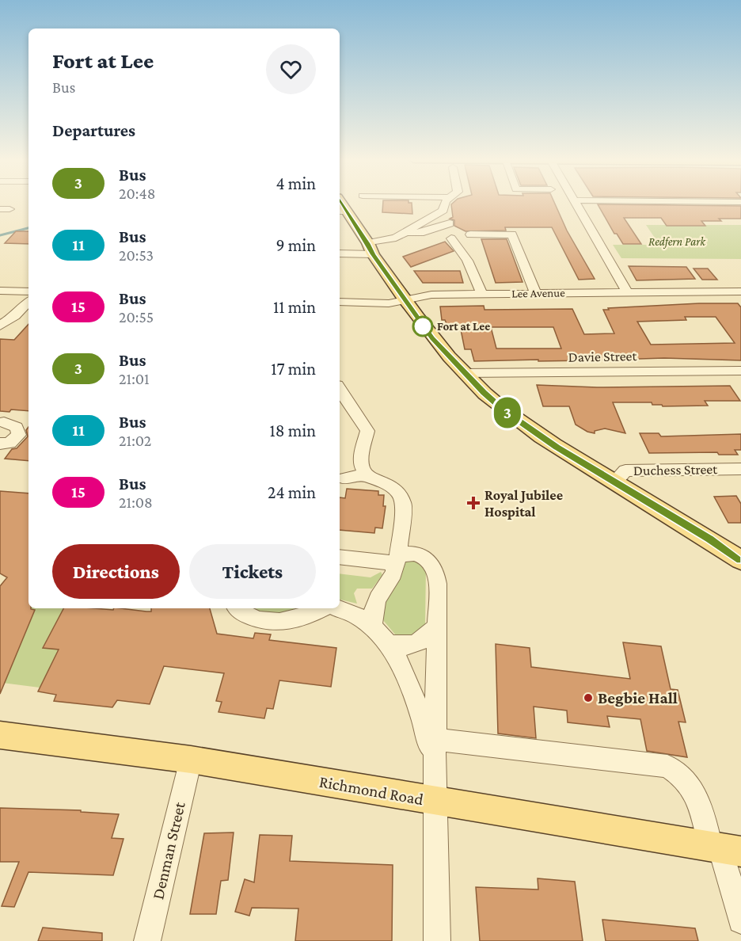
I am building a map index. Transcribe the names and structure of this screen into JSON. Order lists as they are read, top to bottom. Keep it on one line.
{"streets":{"main road":["Richmond Road"],"street":["Lee Avenue","Davie Street","Duchess Street","Denman Street"]},"crossings":[["Richmond Road","Denman Street"]],"parks":["Redfern Park"],"places":{"other":["Fort at Lee","Begbie Hall"],"health":["Royal Jubilee Hospital"]},"lines":["bus line 3"],"page":{"on_map":"3","heading":[["Fort at Lee","Bus"],"Departures"],"list":[{"mark":"3","name":"Bus","note":"20:48","value":"4 min"},{"mark":"11","name":"Bus","note":"20:53","value":"9 min"},{"mark":"15","name":"Bus","note":"20:55","value":"11 min"},{"mark":"3","name":"Bus","note":"21:01","value":"17 min"},{"mark":"11","name":"Bus","note":"21:02","value":"18 min"},{"mark":"15","name":"Bus","note":"21:08","value":"24 min"}],"buttons":["Directions","Tickets"]}}
